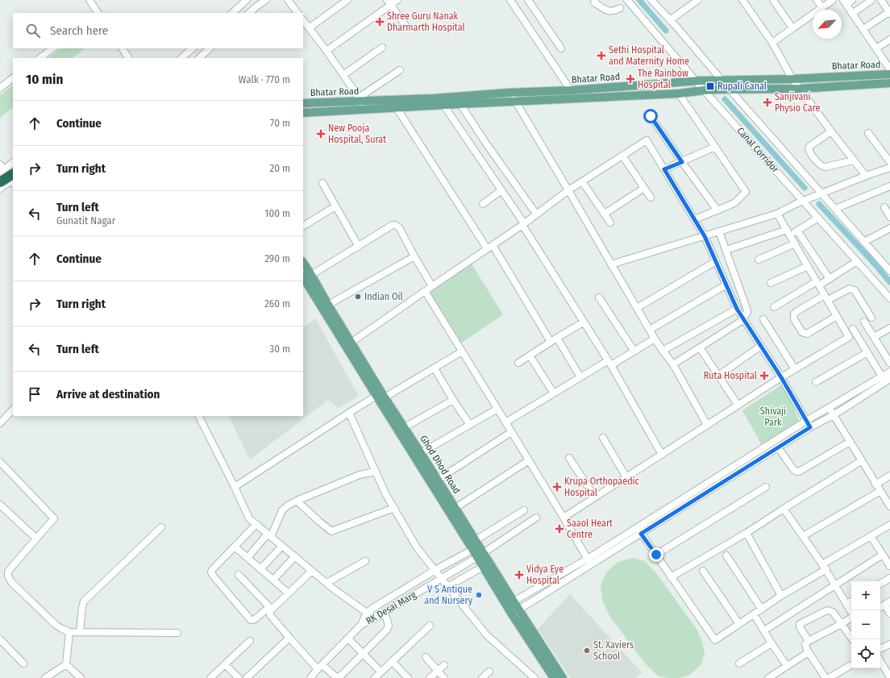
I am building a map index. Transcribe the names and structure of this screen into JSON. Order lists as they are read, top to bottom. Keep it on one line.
{"streets":{"main road":["Bhatar Road","Ghod Dhod Road"],"street":["Canal Corridor","RK Desai Marg"]},"crossings":[["Bhatar Road","Canal Corridor"]],"parks":["Shivaji Park"],"places":{"health":["Shree Guru Nanak Dharmarth Hospital","Sethi Hospital and Maternity Home","The Rainbow Hospital","Sanjivani Physio Care","New Pooja Hospital, Surat","Ruta Hospital","Krupa Orthopaedic Hospital","Saaol Heart Centre","Vidya Eye Hospital"],"transit":["Rupali Canal"],"other":["Indian Oil","V S Antique and Nursery","St. Xaviers School"]},"north":"bottom left","page":{"search":"Search here","heading":["10 min","Walk · 770 m"],"list":[["Continue","70 m"],["Turn right","20 m"],["Turn left","Gunatit Nagar","100 m"],["Continue","290 m"],["Turn right","260 m"],["Turn left","30 m"],"Arrive at destination"],"map_buttons":["+","−"]}}
